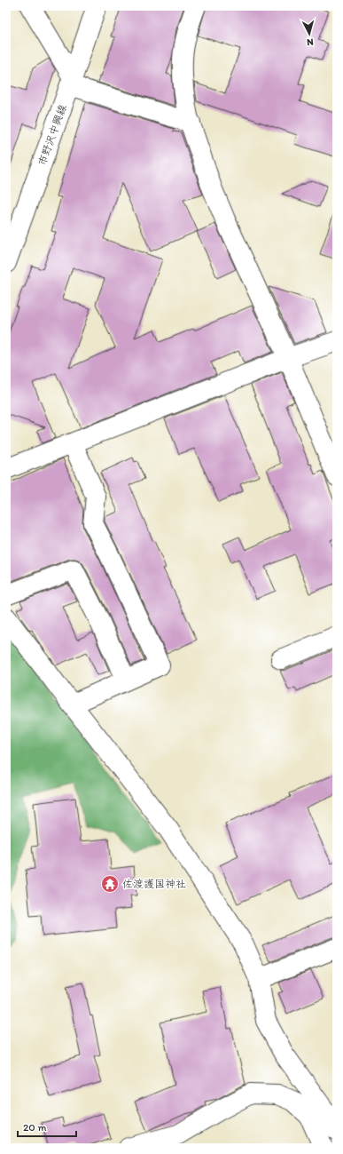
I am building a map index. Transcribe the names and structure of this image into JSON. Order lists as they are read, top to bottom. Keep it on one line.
{"streets":{"street":["市野沢中興線"]},"places":{"temple":["佐渡護国神社"]},"scale_bar":"20 m","north":"bottom"}
